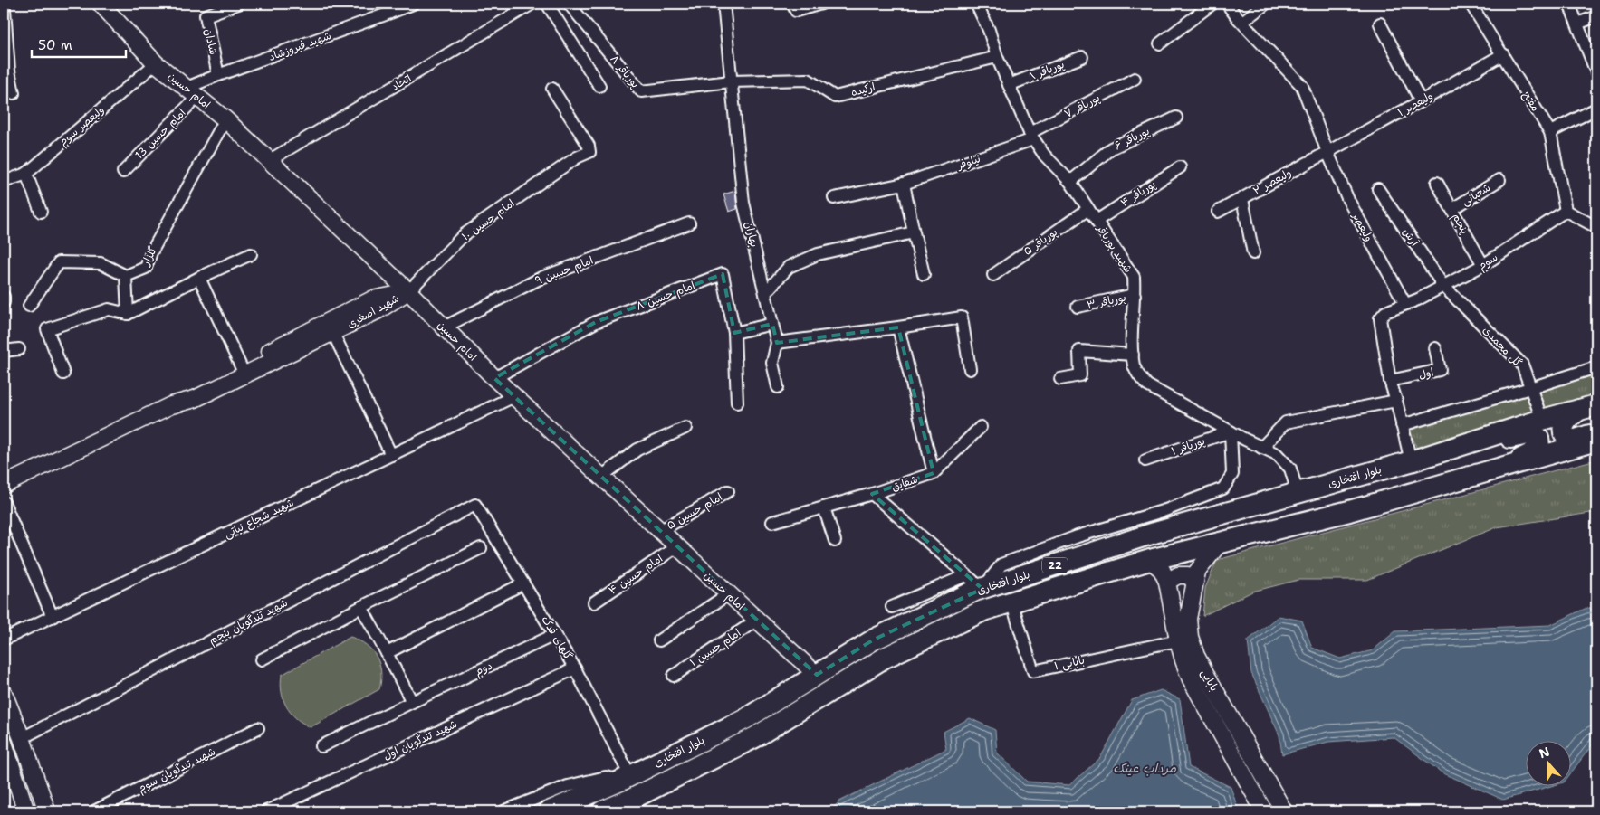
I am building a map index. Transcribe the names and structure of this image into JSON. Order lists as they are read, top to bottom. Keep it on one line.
{"streets":{"highway":["بلوار افتخاری","22"],"street":["شادان","شهید فیروزشاد","پورباقر ۸","اتحاد","ارکیده","امام حسین","مفتح","ولیعصر ۱","پورباقر ۷","ولیعصر سوم","امام حسین 13","پورباقر ۶","نیلوفر","ولیعصر ۲","پورباقر ۴","شعبانی","امام حسین ۱۰","پنجم","ولیعصر","بهاران","آرش","پورباقر ۵","شهید پورباقر","گلزار","سوم","امام حسین ۹","امام حسین ۸","پورباقر ۳","شهید اصغری","گل محمدی","اول","پورباقر ۱","شقایق","امام حسین ۵","شهید شجاع نباتی","امام حسین ۴","شهید تندگویان پنجم","گلهای فدک","امام حسین ۱","بابایی ۱","دوم","بابایی","شهید تندگویان اول","شهید تندگویان سوم"]},"crossings":[["شادان","شهید فیروزشاد"],["شهید فیروزشاد","امام حسین"],["شهید فیروزشاد","امام حسین 13"],["پورباقر ۸","ارکیده"],["پورباقر ۸","بهاران"],["پورباقر ۸","شهید پورباقر"],["اتحاد","امام حسین"],["ارکیده","بهاران"],["ارکیده","شهید پورباقر"],["امام حسین","ولیعصر سوم"],["امام حسین","امام حسین 13"],["امام حسین","امام حسین ۱۰"],["امام حسین","گلزار"],["امام حسین","امام حسین ۹"],["امام حسین","امام حسین ۸"],["امام حسین","شهید اصغری"],["امام حسین","بلوار افتخاری"],["امام حسین","امام حسین ۵"],["امام حسین","شهید شجاع نباتی"],["امام حسین","امام حسین ۴"],["امام حسین","امام حسین ۱"],["مفتح","ولیعصر ۱"],["مفتح","سوم"],["ولیعصر ۱","ولیعصر ۲"],["ولیعصر ۱","ولیعصر"],["پورباقر ۷","نیلوفر"],["پورباقر ۷","شهید پورباقر"],["پورباقر ۶","شهید پورباقر"],["نیلوفر","شهید پورباقر"],["ولیعصر ۲","ولیعصر"],["پورباقر ۴","شهید پورباقر"],["شعبانی","پنجم"],["امام حسین ۱۰","شهید اصغری"],["پنجم","سوم"],["ولیعصر","سوم"],["آرش","سوم"],["آرش","گل محمدی"],["پورباقر ۵","شهید پورباقر"],["شهید پورباقر","پورباقر ۳"],["شهید پورباقر","پورباقر ۱"],["شهید پورباقر","بلوار افتخاری"],["سوم","گل محمدی"],["گل محمدی","بلوار افتخاری"],["بلوار افتخاری","شقایق"],["بلوار افتخاری","گلهای فدک"],["بلوار افتخاری","بابایی ۱"],["بلوار افتخاری","بابایی"],["شهید تندگویان پنجم","گلهای فدک"],["گلهای فدک","دوم"],["گلهای فدک","شهید تندگویان اول"],["بابایی ۱","بابایی"]],"water":["مرداب عینک"],"scale_bar":"50 m","north":"top"}
